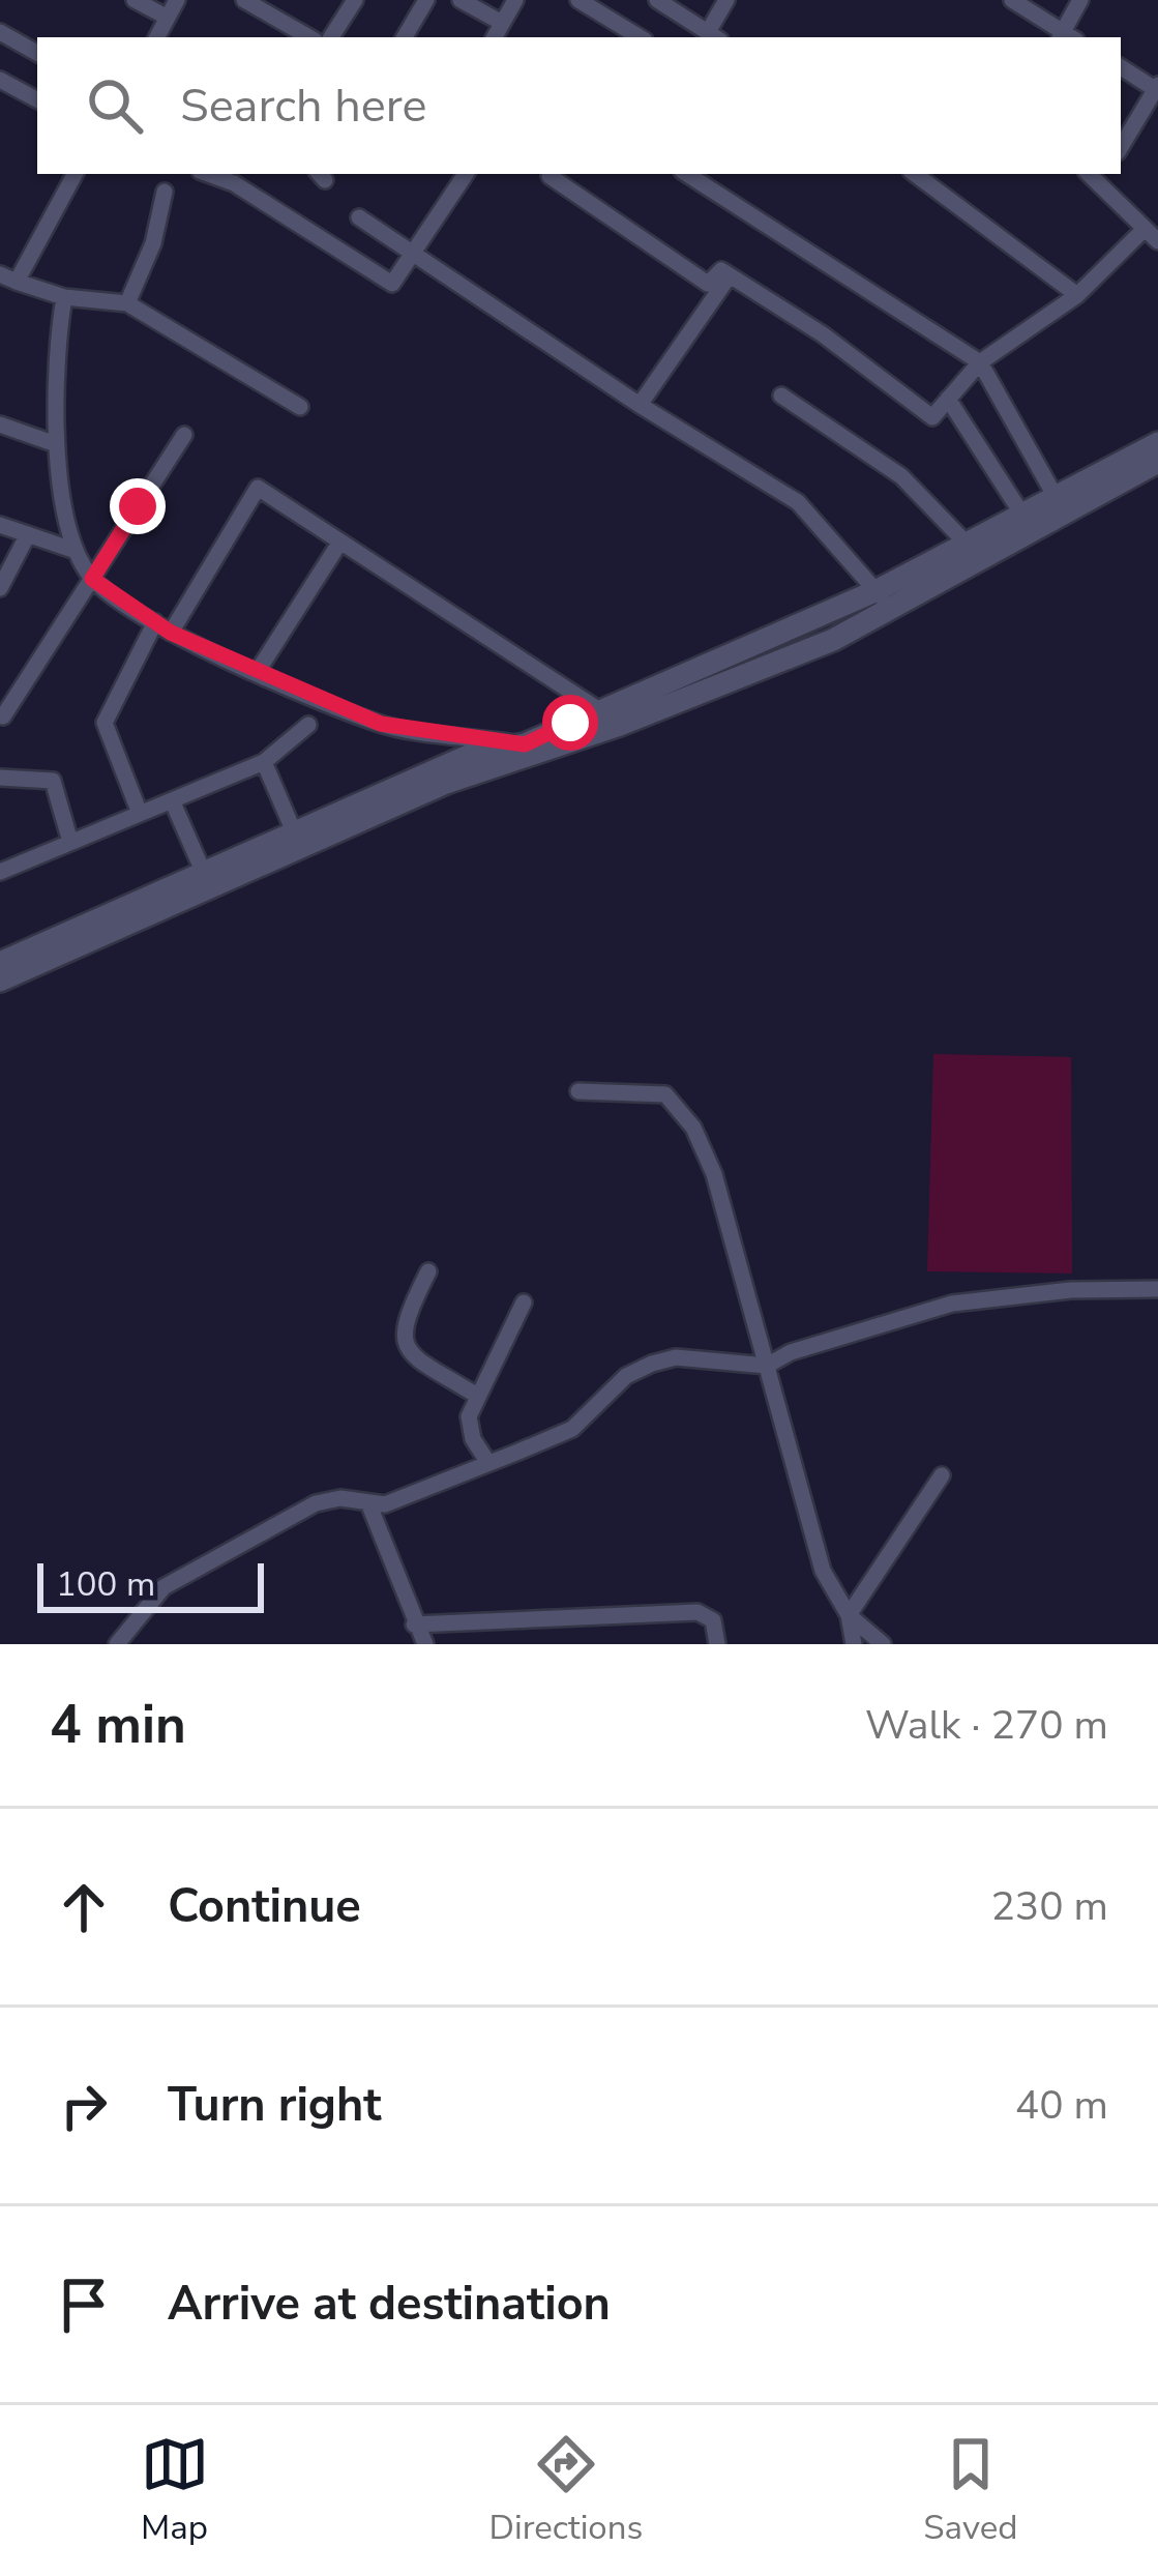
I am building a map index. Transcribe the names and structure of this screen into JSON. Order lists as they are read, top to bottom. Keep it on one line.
{"scale_bar":"100 m","page":{"search":"Search here","scale":"100 m","heading":["4 min","Walk · 270 m"],"list":[["Continue","230 m"],["Turn right","40 m"],"Arrive at destination"],"nav":["Map","Directions","Saved"]}}
